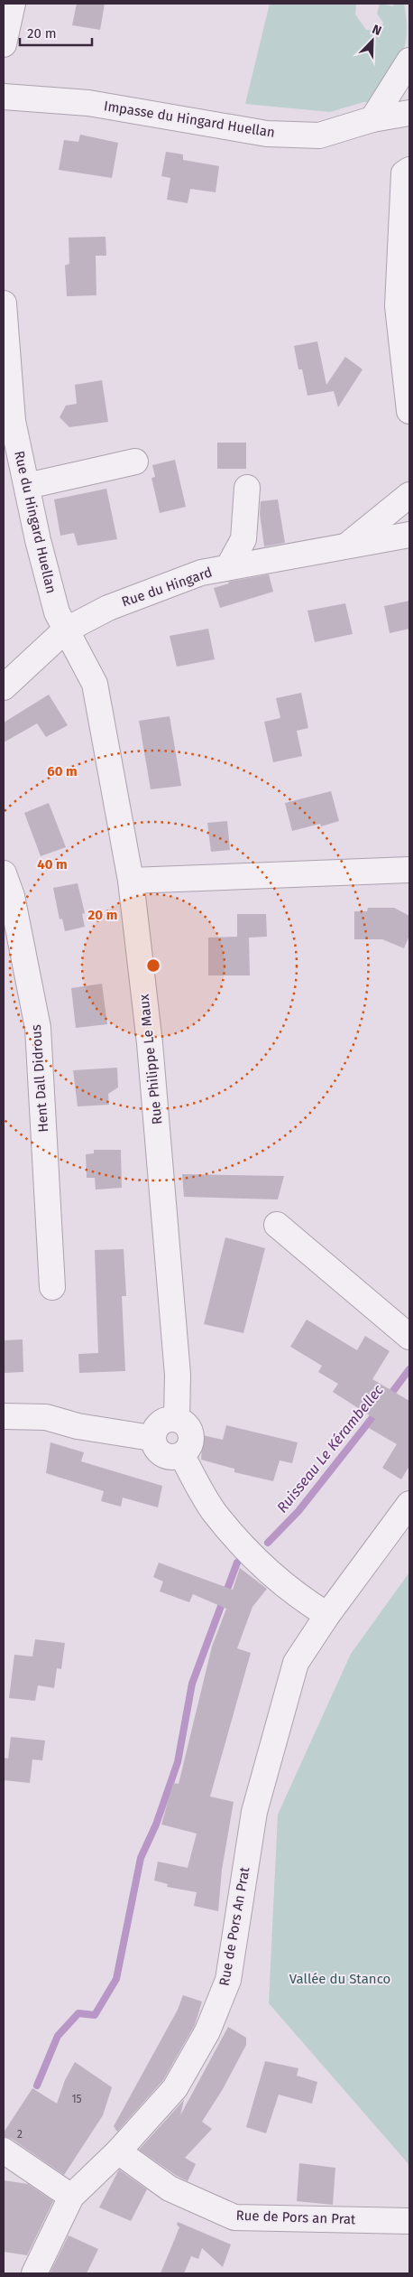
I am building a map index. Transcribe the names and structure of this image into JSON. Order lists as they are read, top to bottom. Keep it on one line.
{"streets":{"street":["Impasse du Hingard Huellan","Rue du Hingard Huellan","Rue du Hingard","Rue Philippe Le Maux","Hent Dall Didrous","Rue de Pors An Prat","Rue de Pors an Prat"]},"crossings":[["Rue du Hingard Huellan","Rue du Hingard"],["Rue du Hingard Huellan","Rue Philippe Le Maux"],["Rue du Hingard","Rue Philippe Le Maux"],["Rue de Pors An Prat","Rue de Pors an Prat"]],"water":["Ruisseau Le Kérambellec"],"parks":["Vallée du Stanco"],"house_numbers":["15","2"],"scale_bar":"20 m","north":"top right","rings":["60 m","40 m","20 m"]}
